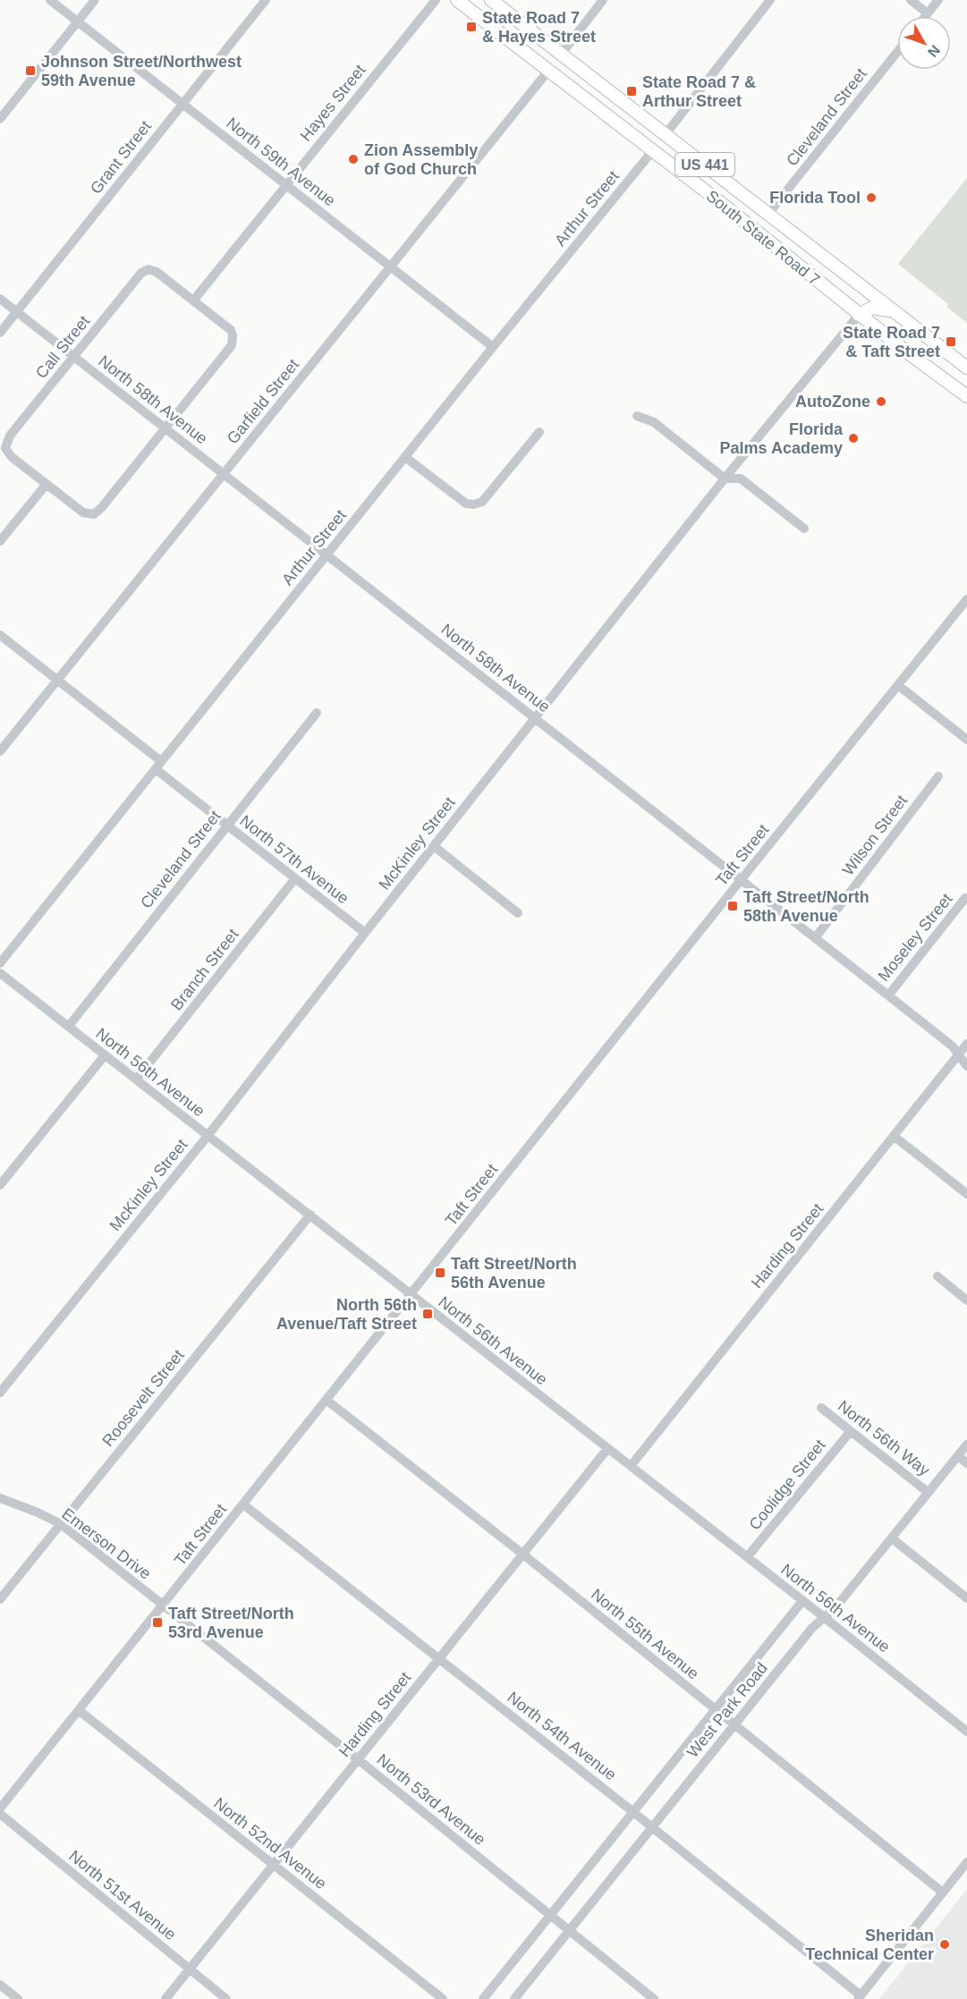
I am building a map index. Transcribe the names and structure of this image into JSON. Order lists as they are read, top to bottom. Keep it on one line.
{"streets":{"main road":["US 441","South State Road 7"],"street":["Hayes Street","Cleveland Street","Grant Street","North 59th Avenue","Arthur Street","Call Street","North 58th Avenue","Garfield Street","Wilson Street","McKinley Street","Taft Street","North 57th Avenue","Moseley Street","Branch Street","North 56th Avenue","Harding Street","Roosevelt Street","North 56th Way","Coolidge Street","Emerson Drive","North 55th Avenue","West Park Road","North 54th Avenue","North 53rd Avenue","North 52nd Avenue","North 51st Avenue"]},"crossings":[["Hayes Street","North 59th Avenue"],["Hayes Street","Call Street"],["Cleveland Street","South State Road 7"],["Cleveland Street","North 57th Avenue"],["Cleveland Street","North 56th Avenue"],["Grant Street","North 59th Avenue"],["Grant Street","North 58th Avenue"],["North 59th Avenue","Arthur Street"],["North 59th Avenue","Garfield Street"],["Arthur Street","South State Road 7"],["Arthur Street","North 58th Avenue"],["Arthur Street","North 57th Avenue"],["South State Road 7","Garfield Street"],["South State Road 7","McKinley Street"],["Call Street","North 58th Avenue"],["North 58th Avenue","Garfield Street"],["North 58th Avenue","Wilson Street"],["North 58th Avenue","McKinley Street"],["North 58th Avenue","Taft Street"],["North 58th Avenue","Moseley Street"],["North 58th Avenue","Harding Street"],["Garfield Street","North 57th Avenue"],["McKinley Street","North 57th Avenue"],["McKinley Street","North 56th Avenue"],["Taft Street","North 56th Avenue"],["Taft Street","Emerson Drive"],["Taft Street","North 55th Avenue"],["Taft Street","North 54th Avenue"],["Taft Street","North 53rd Avenue"],["Taft Street","North 52nd Avenue"],["North 57th Avenue","Branch Street"],["Branch Street","North 56th Avenue"],["North 56th Avenue","Harding Street"],["North 56th Avenue","Roosevelt Street"],["North 56th Avenue","Coolidge Street"],["North 56th Avenue","West Park Road"],["Harding Street","North 55th Avenue"],["Harding Street","North 54th Avenue"],["Harding Street","North 53rd Avenue"],["Harding Street","North 52nd Avenue"],["Harding Street","North 51st Avenue"],["Roosevelt Street","Emerson Drive"],["North 56th Way","Coolidge Street"],["North 56th Way","West Park Road"],["Emerson Drive","North 53rd Avenue"],["North 55th Avenue","West Park Road"],["West Park Road","North 54th Avenue"],["West Park Road","North 53rd Avenue"]],"places":{"transit":["State Road 7 & Hayes Street","Johnson Street/Northwest 59th Avenue","State Road 7 & Arthur Street","State Road 7 & Taft Street","Taft Street/North 58th Avenue","Taft Street/North 56th Avenue","North 56th Avenue/Taft Street","Taft Street/North 53rd Avenue"],"other":["Zion Assembly of God Church","Florida Tool","AutoZone","Florida Palms Academy","Sheridan Technical Center"]},"north":"bottom right"}
